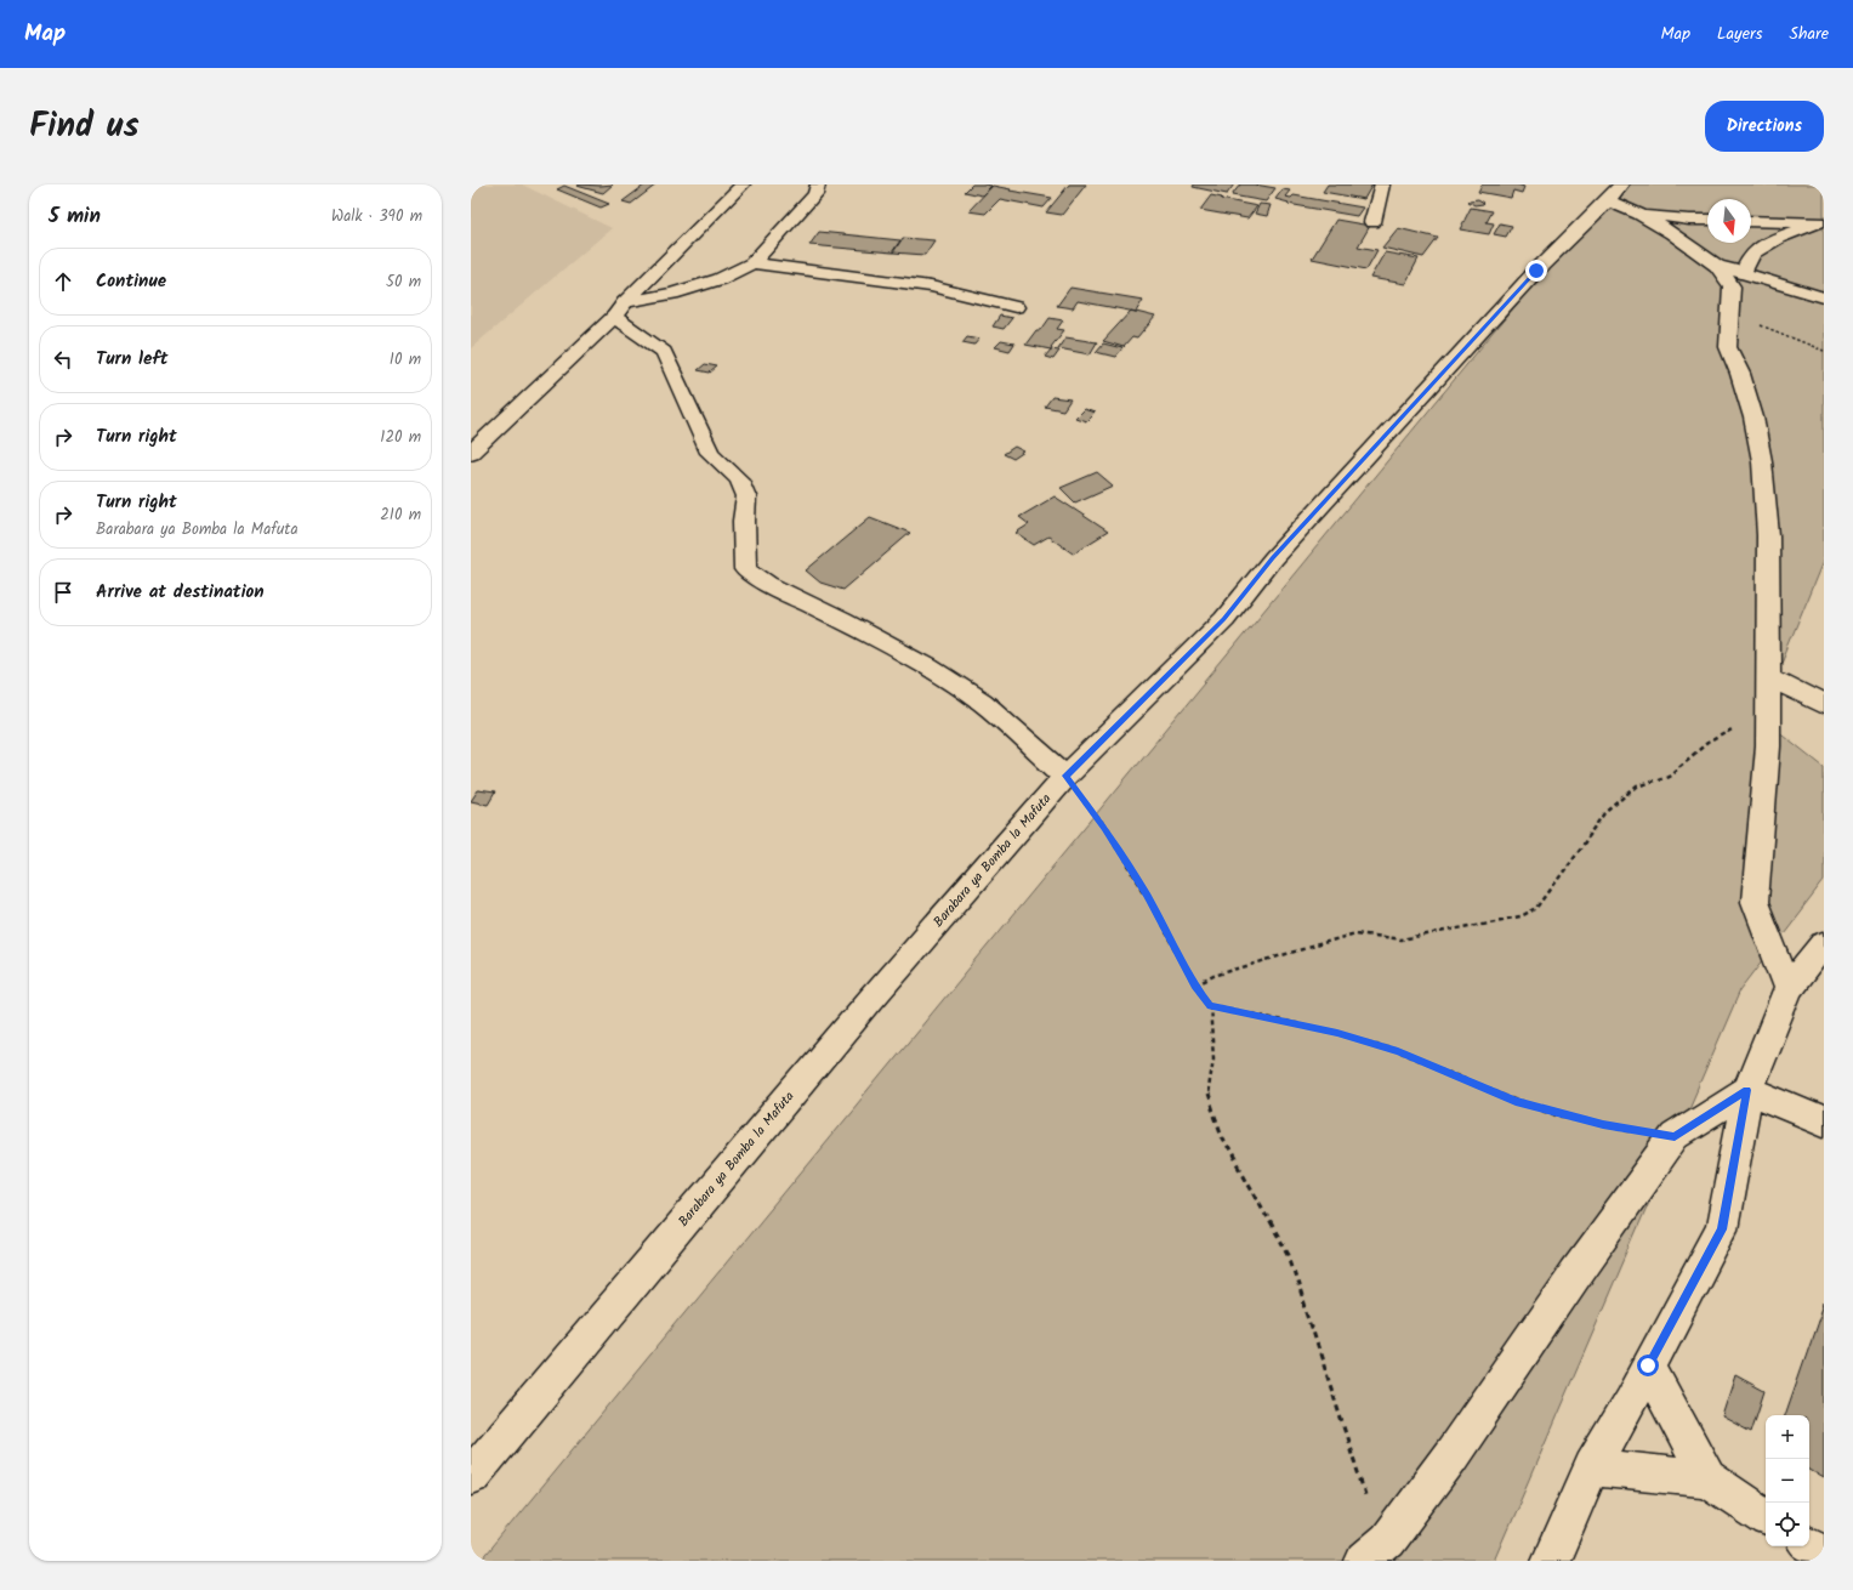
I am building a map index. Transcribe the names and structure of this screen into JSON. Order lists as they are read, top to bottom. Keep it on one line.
{"streets":{"main road":["Barabara ya Bomba la Mafuta"]},"north":"bottom","page":{"header":"Map","nav":["Map","Layers","Share"],"title":"Find us","buttons":"Directions","heading":["5 min","Walk · 390 m"],"list":[["Continue","50 m"],["Turn left","10 m"],["Turn right","120 m"],["Turn right","Barabara ya Bomba la Mafuta","210 m"],"Arrive at destination"],"map_buttons":["+","−"]}}
